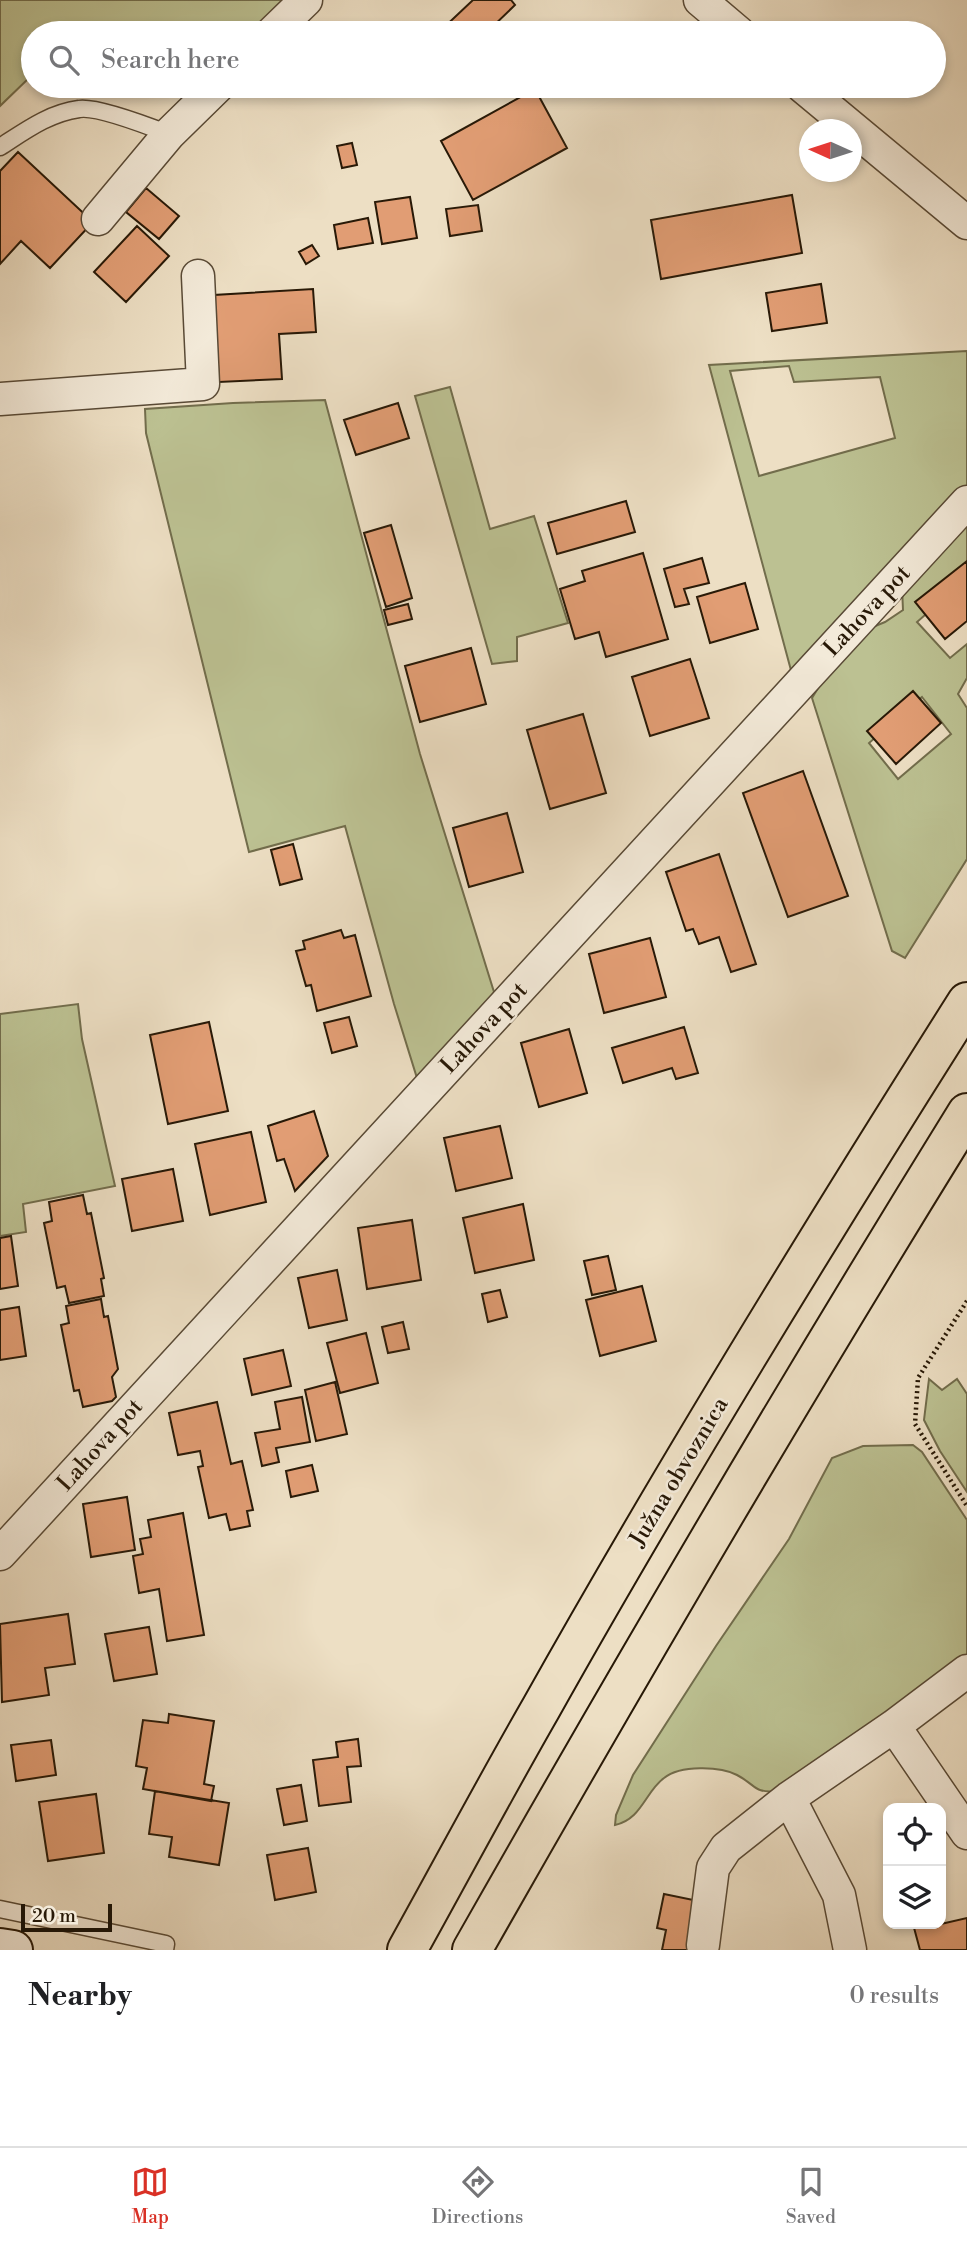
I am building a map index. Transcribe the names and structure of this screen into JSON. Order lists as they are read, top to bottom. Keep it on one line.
{"streets":{"highway":["Južna obvoznica"],"street":["Lahova pot"]},"scale_bar":"20 m","north":"left","page":{"search":"Search here","scale":"20 m","heading":["Nearby","0 results"],"nav":["Map","Directions","Saved"]}}
